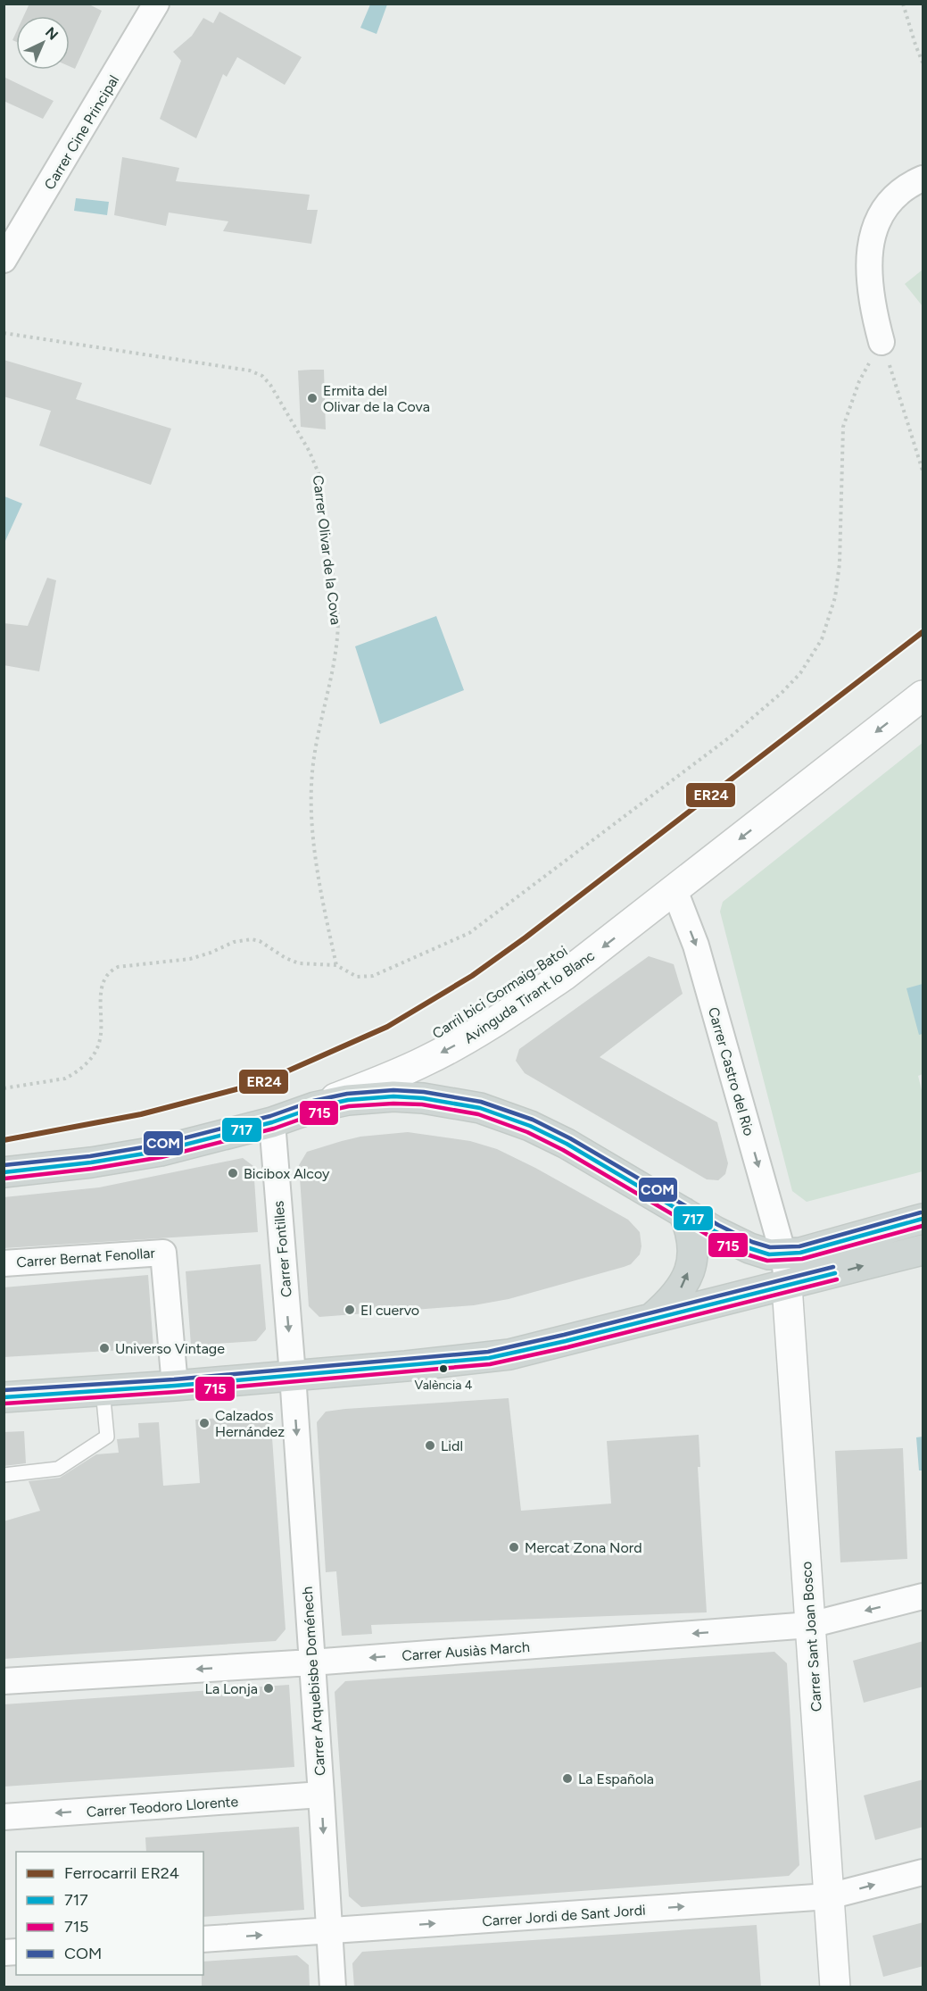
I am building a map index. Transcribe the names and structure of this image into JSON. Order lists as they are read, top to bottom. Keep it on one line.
{"streets":{"main road":["Avinguda Tirant lo Blanc"],"street":["Carrer Cine Principal","Carrer Castro del Rio","Carrer Fontilles","Carrer Bernat Fenollar","Carrer Sant Joan Bosco","Carrer Ausiàs March","Carrer Arquebisbe Doménech","Carrer Teodoro Llorente","Carrer Jordi de Sant Jordi"],"path":["Carrer Olivar de la Cova"]},"crossings":[["Avinguda Tirant lo Blanc","Carrer Castro del Rio"],["Avinguda Tirant lo Blanc","Carrer Fontilles"],["Carrer Castro del Rio","Carrer Sant Joan Bosco"],["Carrer Fontilles","Carrer Arquebisbe Doménech"],["Carrer Sant Joan Bosco","Carrer Ausiàs March"],["Carrer Sant Joan Bosco","Carrer Jordi de Sant Jordi"],["Carrer Ausiàs March","Carrer Arquebisbe Doménech"],["Carrer Arquebisbe Doménech","Carrer Teodoro Llorente"],["Carrer Arquebisbe Doménech","Carrer Jordi de Sant Jordi"]],"one_way":["Avinguda Tirant lo Blanc","Carrer Castro del Rio","Carrer Fontilles","Carrer Ausiàs March","Carrer Arquebisbe Doménech","Carrer Teodoro Llorente","Carrer Jordi de Sant Jordi"],"places":["Ermita del Olivar de la Cova","Bicibox Alcoy","El cuervo","Universo Vintage","València 4","Calzados Hernández","Lidl","Mercat Zona Nord","La Lonja","La Española"],"lines":["rail line ER24","transit line COM","transit line 717","transit line 715"],"legend":["Ferrocarril ER24","717","715","COM"],"north":"top right"}
